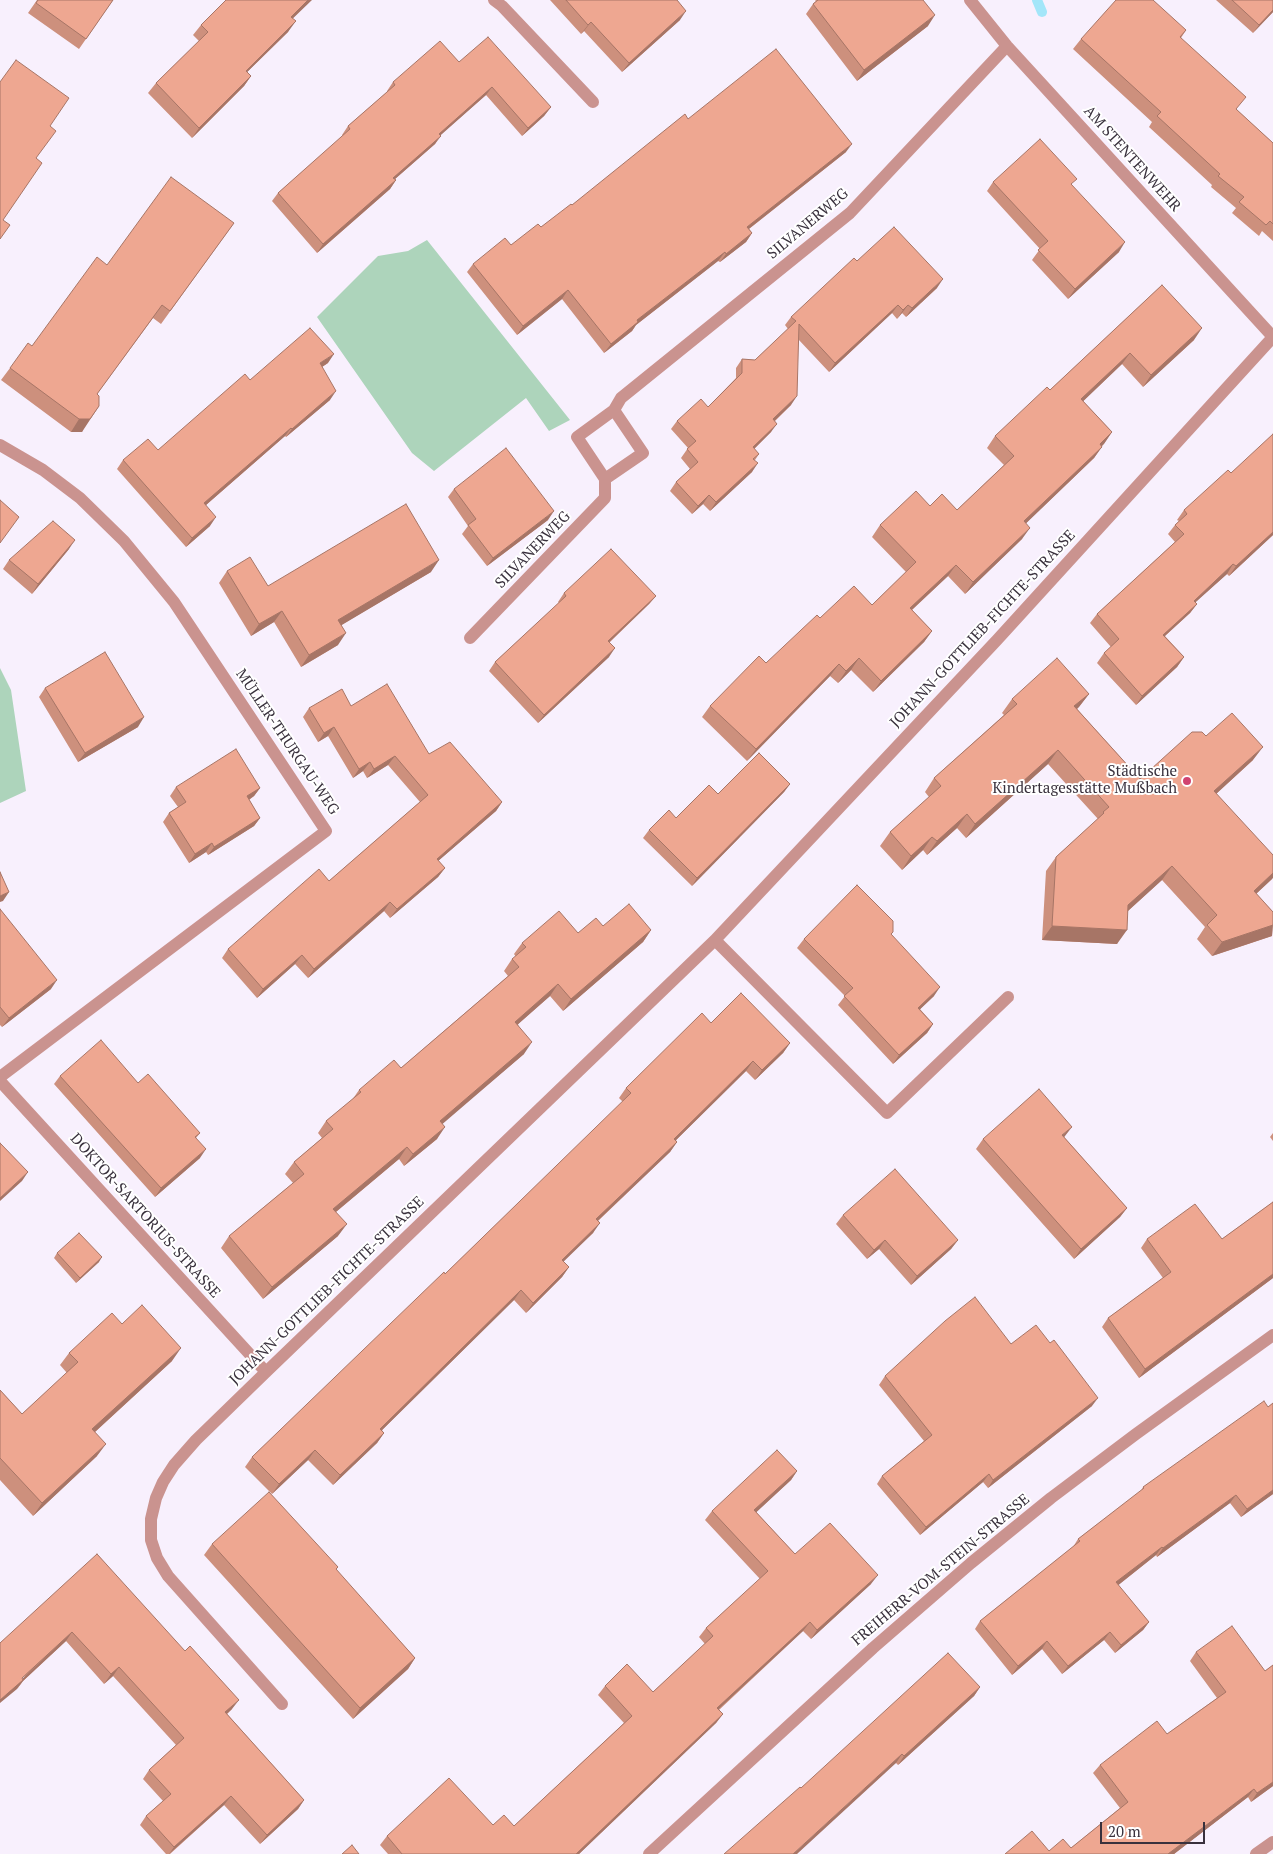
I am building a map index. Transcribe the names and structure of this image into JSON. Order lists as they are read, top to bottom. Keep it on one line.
{"streets":{"street":["AM STENTENWEHR","SILVANERWEG","JOHANN-GOTTLIEB-FICHTE-STRASSE","MÜLLER-THURGAU-WEG","DOKTOR-SARTORIUS-STRASSE","FREIHERR-VOM-STEIN-STRASSE"]},"crossings":[["AM STENTENWEHR","SILVANERWEG"],["AM STENTENWEHR","JOHANN-GOTTLIEB-FICHTE-STRASSE"],["JOHANN-GOTTLIEB-FICHTE-STRASSE","DOKTOR-SARTORIUS-STRASSE"]],"places":["Städtische Kindertagesstätte Mußbach"],"scale_bar":"20 m"}
